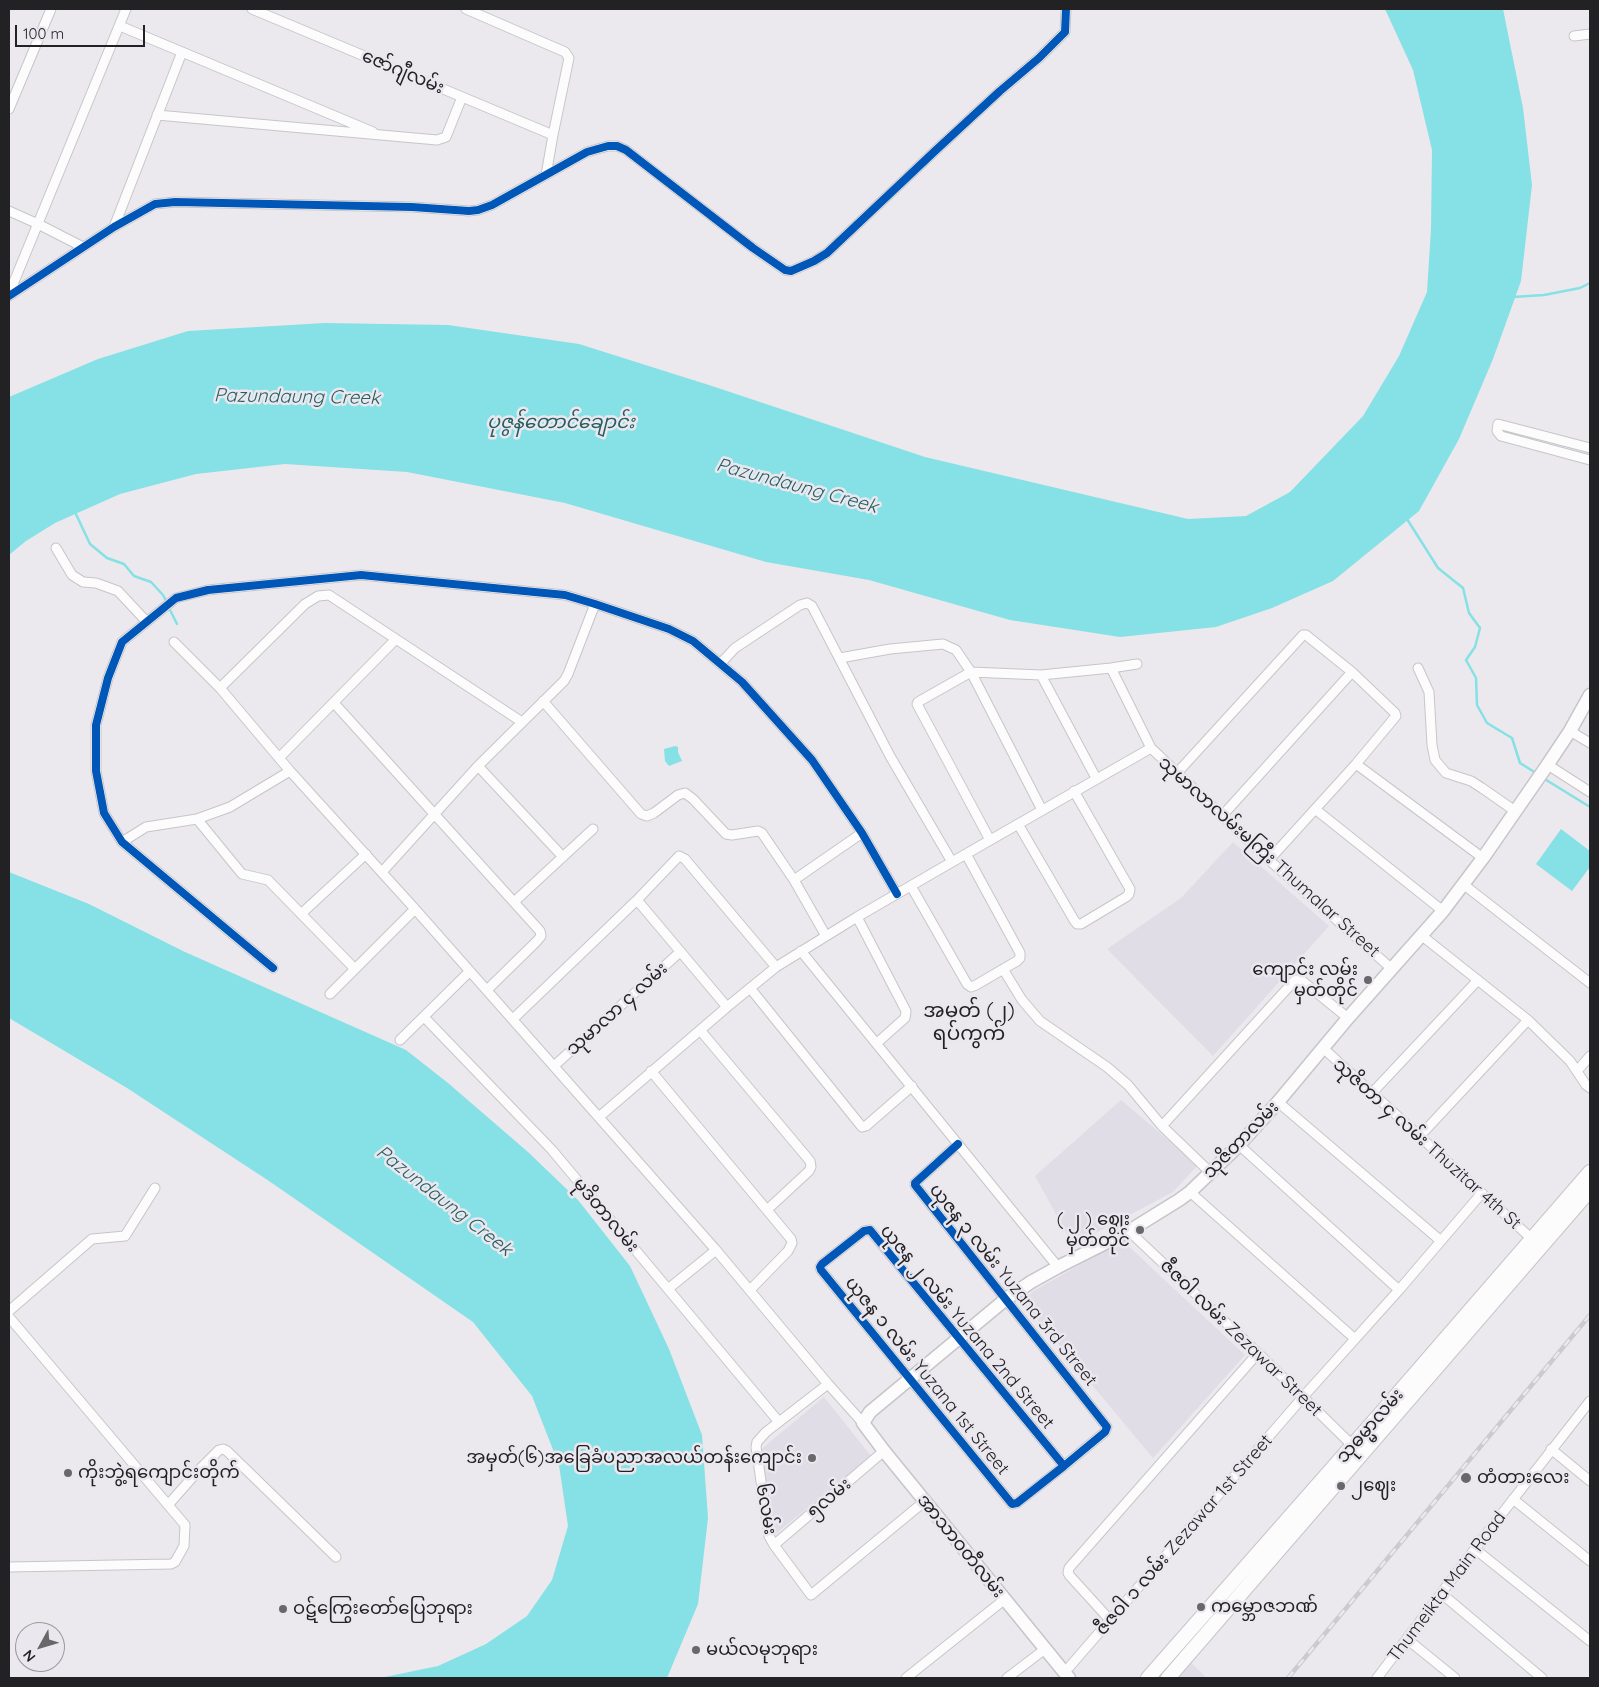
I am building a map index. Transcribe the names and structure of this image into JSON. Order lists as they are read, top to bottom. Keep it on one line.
{"streets":{"main road":["သုဇိတာလမ်း","သုဓမ္မာလမ်း","အာသာဝတီလမ်း"],"street":["ဇော်ဂျီလမ်း","သုမာလာလမ်းမကြီး Thumalar Street","သုမာလာ ၄ လမ်း","သုဇိတာ ၄ လမ်း Thuzitar 4th St","မုဒိတာလမ်း","ယုဇန ၃ လမ်း Yuzana 3rd Street","ယုဇန ၂ လမ်း Yuzana 2nd Street","ဇီဇဝါ လမ်း Zezawar Street","ယုဇန ၁ လမ်း Yuzana 1st Street","၅လမ်း","၆လမ်း","ဇီဇဝါ ၁ လမ်း Zezawar 1st Street","Thumeikta Main Road"]},"crossings":[["သုမာလာလမ်းမကြီး Thumalar Street","သုဇိတာလမ်း"],["သုဇိတာလမ်း","သုဇိတာ ၄ လမ်း Thuzitar 4th St"],["သုဇိတာလမ်း","ယုဇန ၃ လမ်း Yuzana 3rd Street"],["သုဇိတာလမ်း","ယုဇန ၂ လမ်း Yuzana 2nd Street"],["သုဇိတာလမ်း","ဇီဇဝါ လမ်း Zezawar Street"],["သုဇိတာလမ်း","ယုဇန ၁ လမ်း Yuzana 1st Street"],["သုဇိတာလမ်း","အာသာဝတီလမ်း"],["သုဇိတာ ၄ လမ်း Thuzitar 4th St","သုဓမ္မာလမ်း"],["သုဇိတာ ၄ လမ်း Thuzitar 4th St","ဇီဇဝါ ၁ လမ်း Zezawar 1st Street"],["မုဒိတာလမ်း","၆လမ်း"],["ယုဇန ၃ လမ်း Yuzana 3rd Street","ယုဇန ၂ လမ်း Yuzana 2nd Street"],["ယုဇန ၃ လမ်း Yuzana 3rd Street","ယုဇန ၁ လမ်း Yuzana 1st Street"],["ယုဇန ၂ လမ်း Yuzana 2nd Street","ယုဇန ၁ လမ်း Yuzana 1st Street"],["ဇီဇဝါ လမ်း Zezawar Street","သုဓမ္မာလမ်း"],["ဇီဇဝါ လမ်း Zezawar Street","ဇီဇဝါ ၁ လမ်း Zezawar 1st Street"],["၅လမ်း","၆လမ်း"],["၅လမ်း","အာသာဝတီလမ်း"],["၆လမ်း","အာသာဝတီလမ်း"],["ဇီဇဝါ ၁ လမ်း Zezawar 1st Street","အာသာဝတီလမ်း"]],"districts":["အမှတ် (၂) ရပ်ကွက်"],"water":["Pazundaung Creek","ပုဇွန်တောင်ချောင်း"],"places":["ကျောင်း လမ်း မှတ်တိုင်","( ၂ ) ဈေး မှတ်တိုင်","အမှတ်(၆)အခြေခံပညာအလယ်တန်းကျောင်း","ကိုးဘွဲ့ရကျောင်းတိုက်","တံတားလေး","၂ဈေး","ကမ္ဘောဇဘဏ်","ဝဋ်ကြွေးတော်ပြေဘုရား","မယ်လမုဘုရား"],"scale_bar":"100 m","north":"bottom left"}
